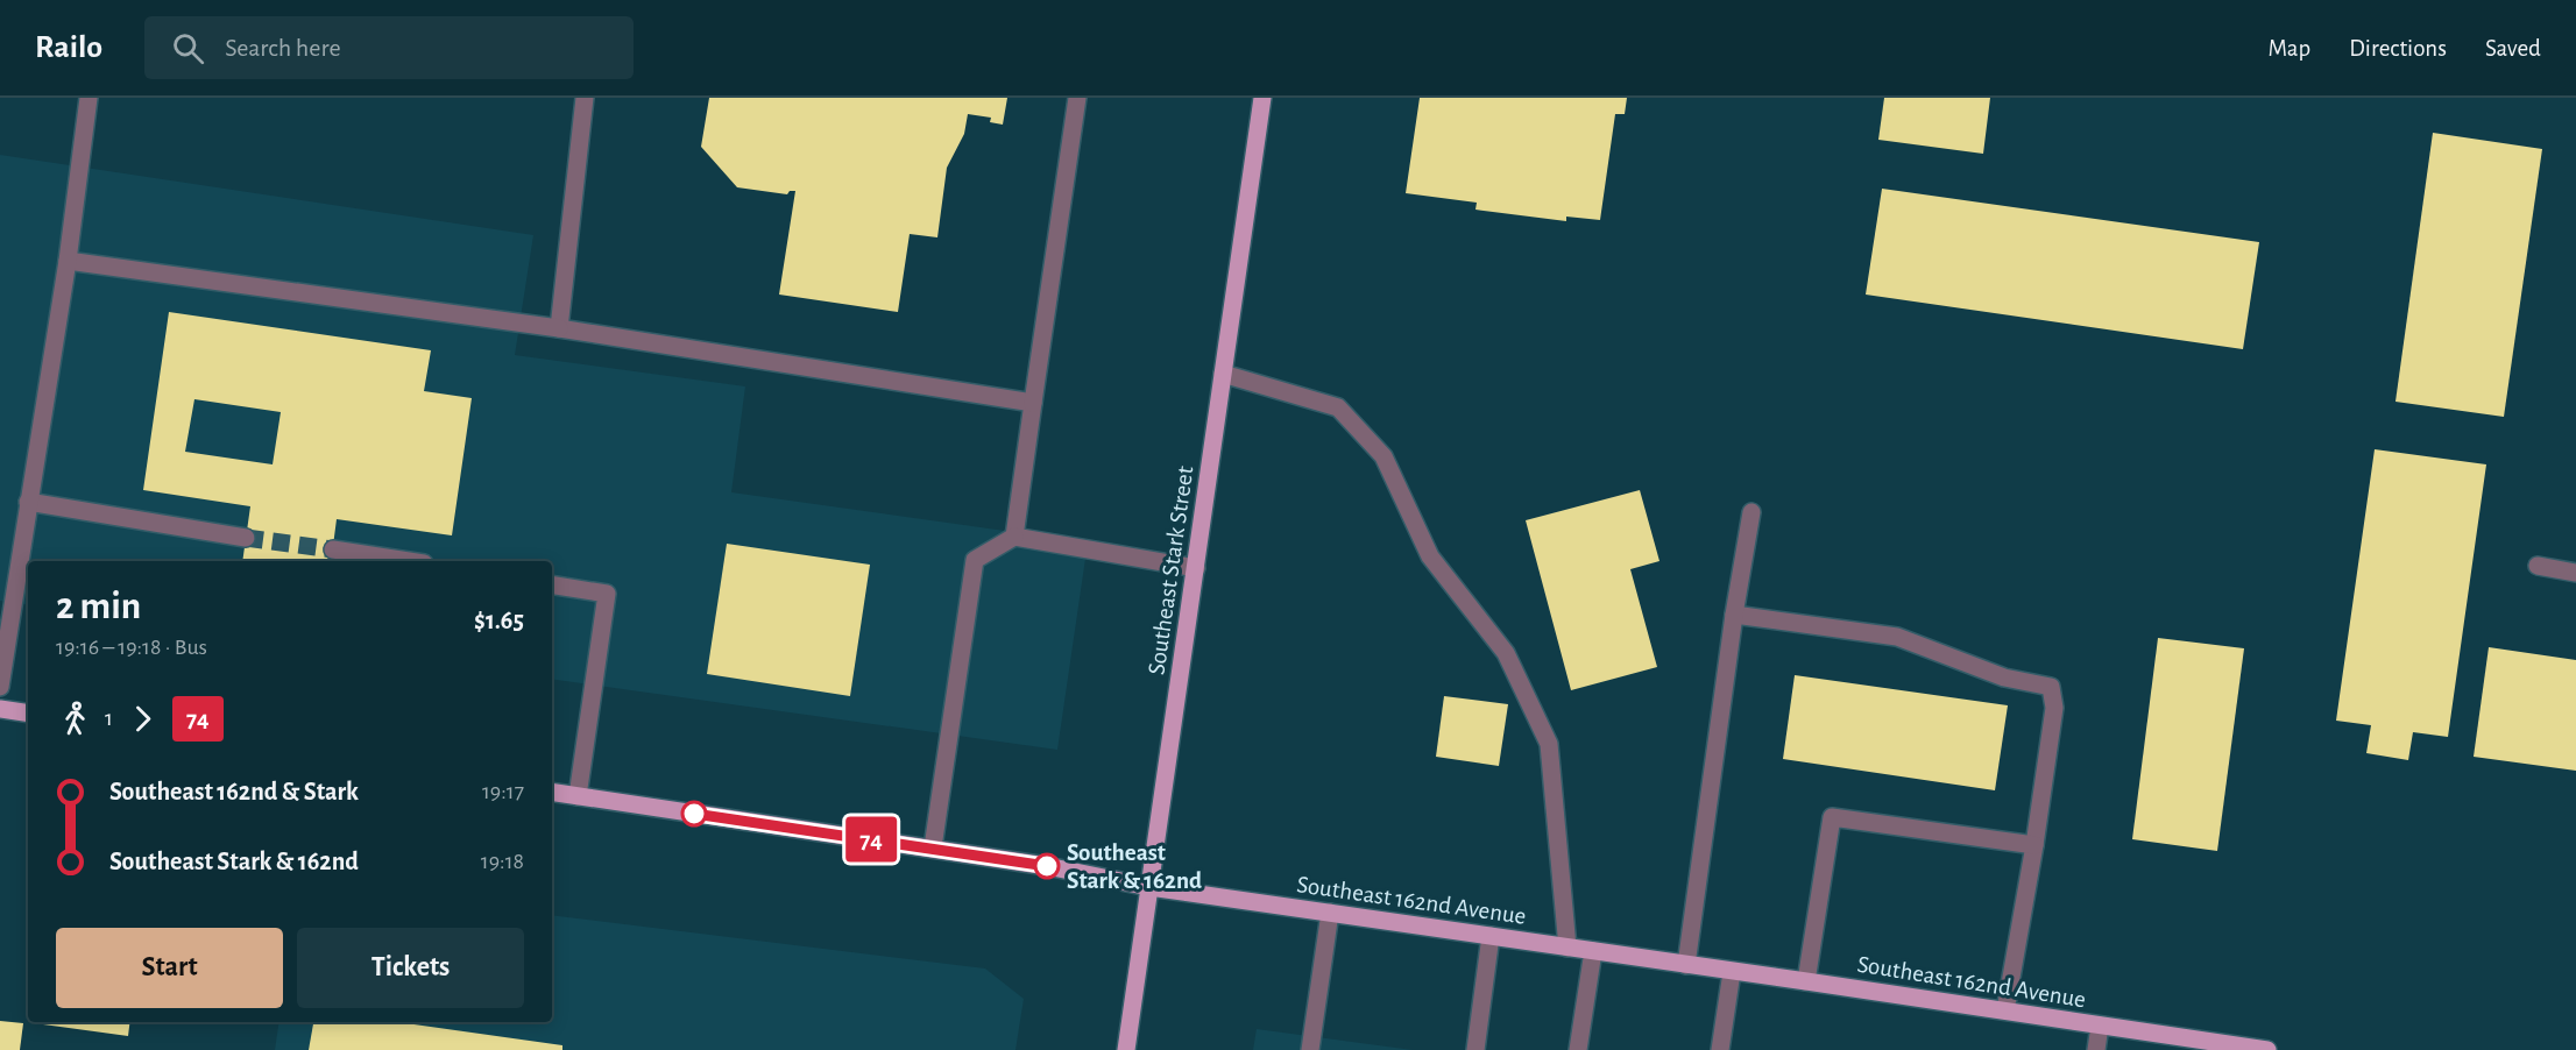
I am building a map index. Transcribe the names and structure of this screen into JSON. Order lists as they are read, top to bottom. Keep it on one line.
{"streets":{"main road":["Southeast Stark Street","Southeast 162nd Avenue"]},"crossings":[["Southeast Stark Street","Southeast 162nd Avenue"]],"places":["Southeast Stark & 162nd"],"lines":["bus line 74"],"page":{"header":"Railo","search":"Search here","nav":["Map","Directions","Saved"],"on_map":"74","heading":["2 min","19:16 – 19:18 · Bus","$1.65"],"legs":["1","74"],"list":[{"name":"Southeast 162nd & Stark","value":"19:17"},{"name":"Southeast Stark & 162nd","value":"19:18"}],"buttons":["Start","Tickets"]}}
